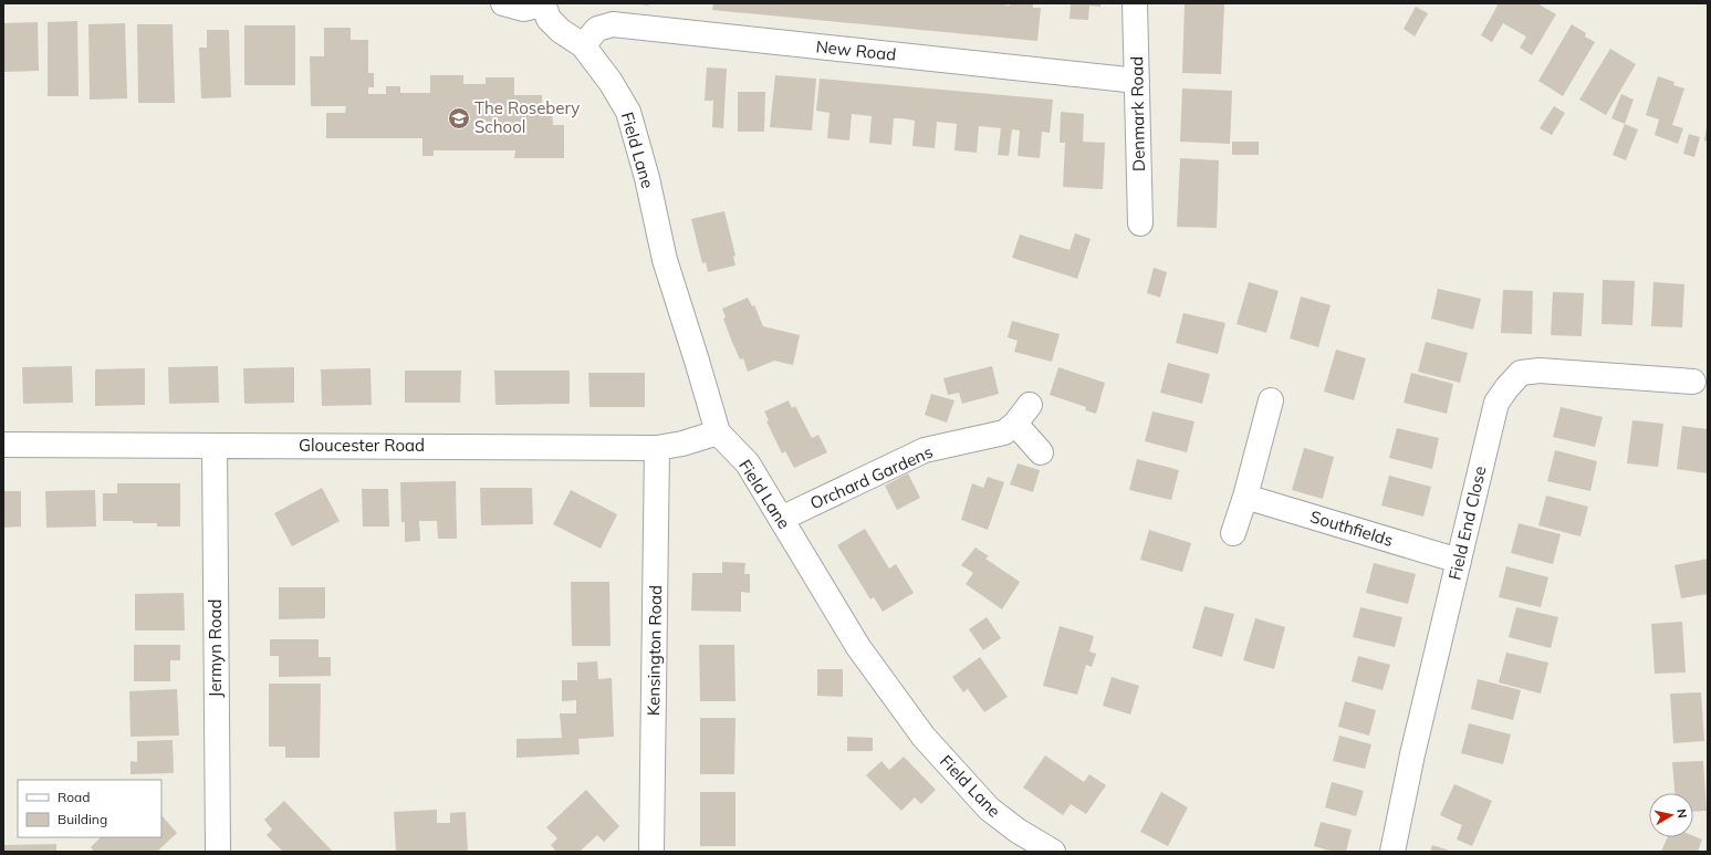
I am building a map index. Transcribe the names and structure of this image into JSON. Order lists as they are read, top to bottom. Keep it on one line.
{"streets":{"street":["New Road","Denmark Road","Field Lane","Gloucester Road","Orchard Gardens","Field End Close","Southfields","Jermyn Road","Kensington Road"]},"crossings":[["New Road","Denmark Road"],["New Road","Field Lane"],["Field Lane","Gloucester Road"],["Field Lane","Orchard Gardens"],["Gloucester Road","Jermyn Road"],["Gloucester Road","Kensington Road"],["Field End Close","Southfields"]],"places":{"school or university":["The Rosebery School"]},"legend":["Road","Building"],"north":"right"}
